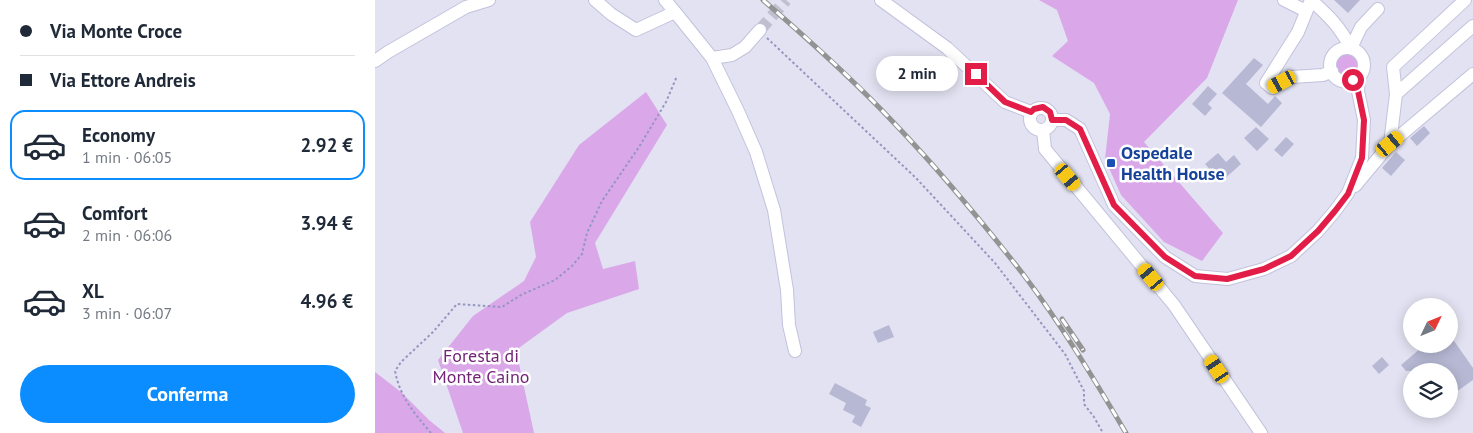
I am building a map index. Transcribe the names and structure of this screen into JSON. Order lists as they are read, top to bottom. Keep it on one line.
{"parks":["Foresta di Monte Caino"],"places":{"transit":["Ospedale Health House"]},"north":"top right","page":{"banner":["Via Monte Croce","Via Ettore Andreis"],"bubble":"2 min","list":[{"name":"Economy","note":"1 min · 06:05","value":"2.92 €"},{"name":"Comfort","note":"2 min · 06:06","value":"3.94 €"},{"name":"XL","note":"3 min · 06:07","value":"4.96 €"}],"buttons":"Conferma"}}
